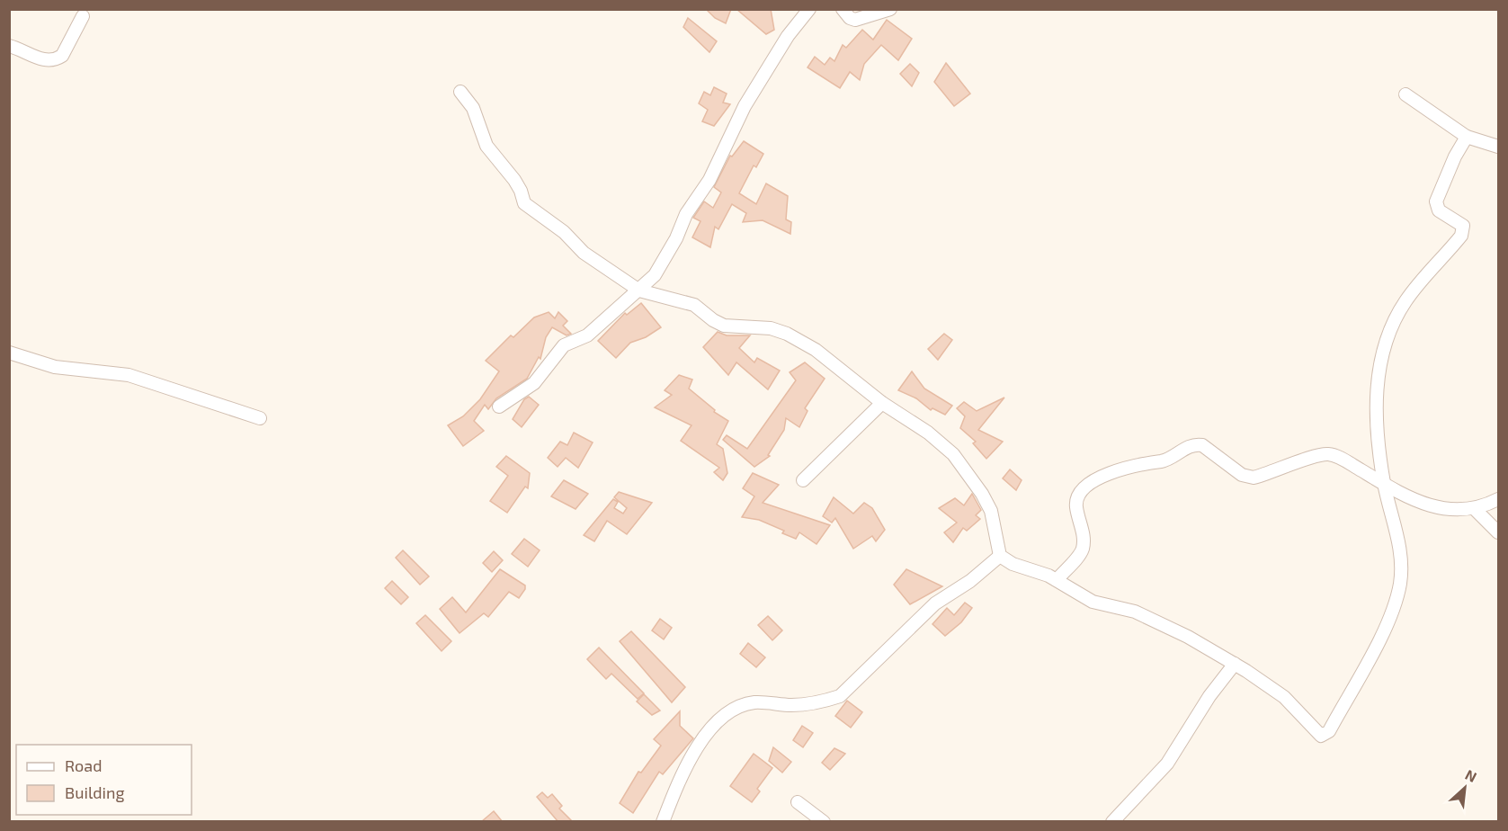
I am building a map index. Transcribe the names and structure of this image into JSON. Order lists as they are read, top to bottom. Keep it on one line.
{"legend":["Road","Building"],"north":"top right"}
